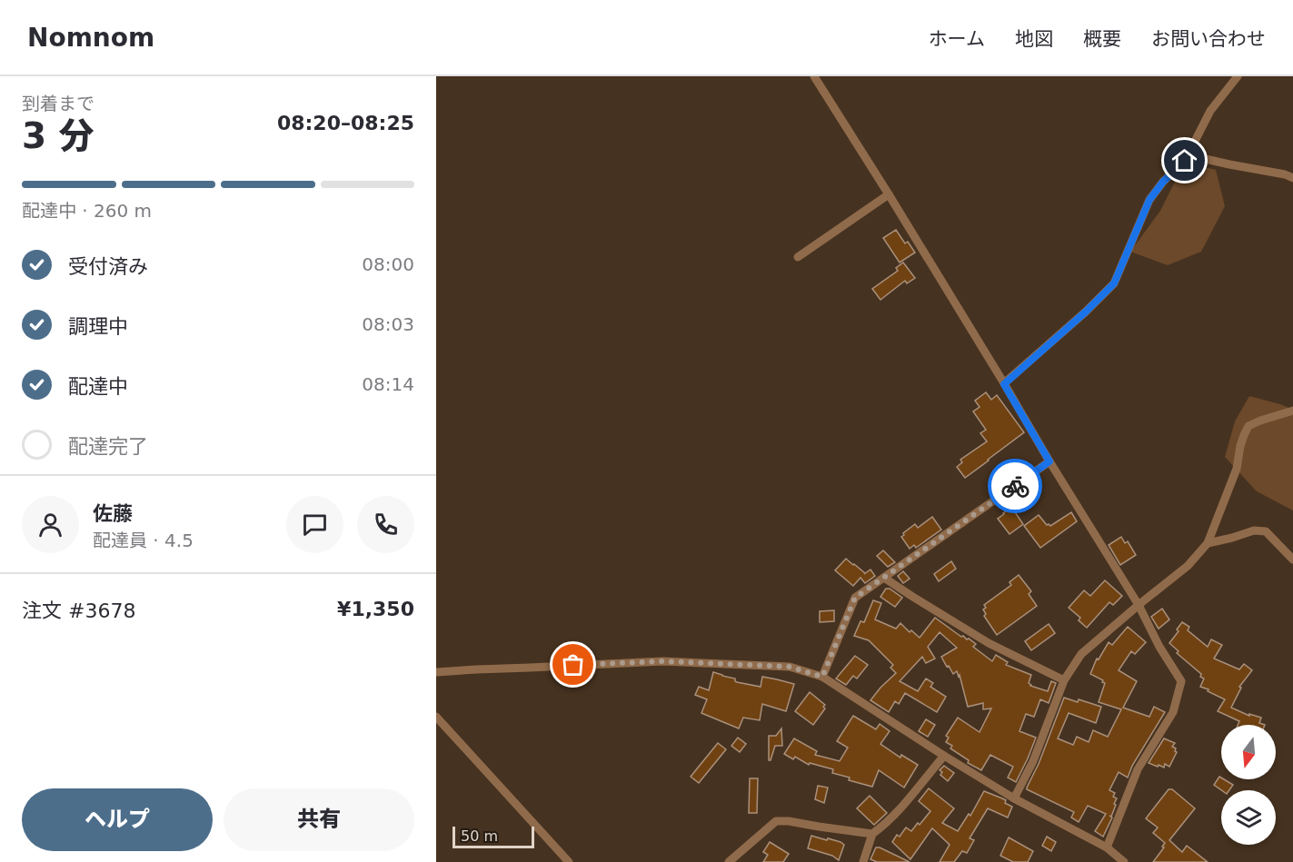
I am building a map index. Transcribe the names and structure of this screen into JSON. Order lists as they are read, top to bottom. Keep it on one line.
{"scale_bar":"50 m","north":"bottom","page":{"header":"Nomnom","nav":["ホーム","地図","概要","お問い合わせ"],"heading":["3 分","到着まで","08:20–08:25"],"panel":["佐藤","配達員 · 4.5","注文 #3678","¥1,350"],"bar":"配達中 · 260 m","list":[["受付済み","08:00"],["調理中","08:03"],["配達中","08:14"],"配達完了"],"buttons":["ヘルプ","共有"],"scale":"50 m"}}
